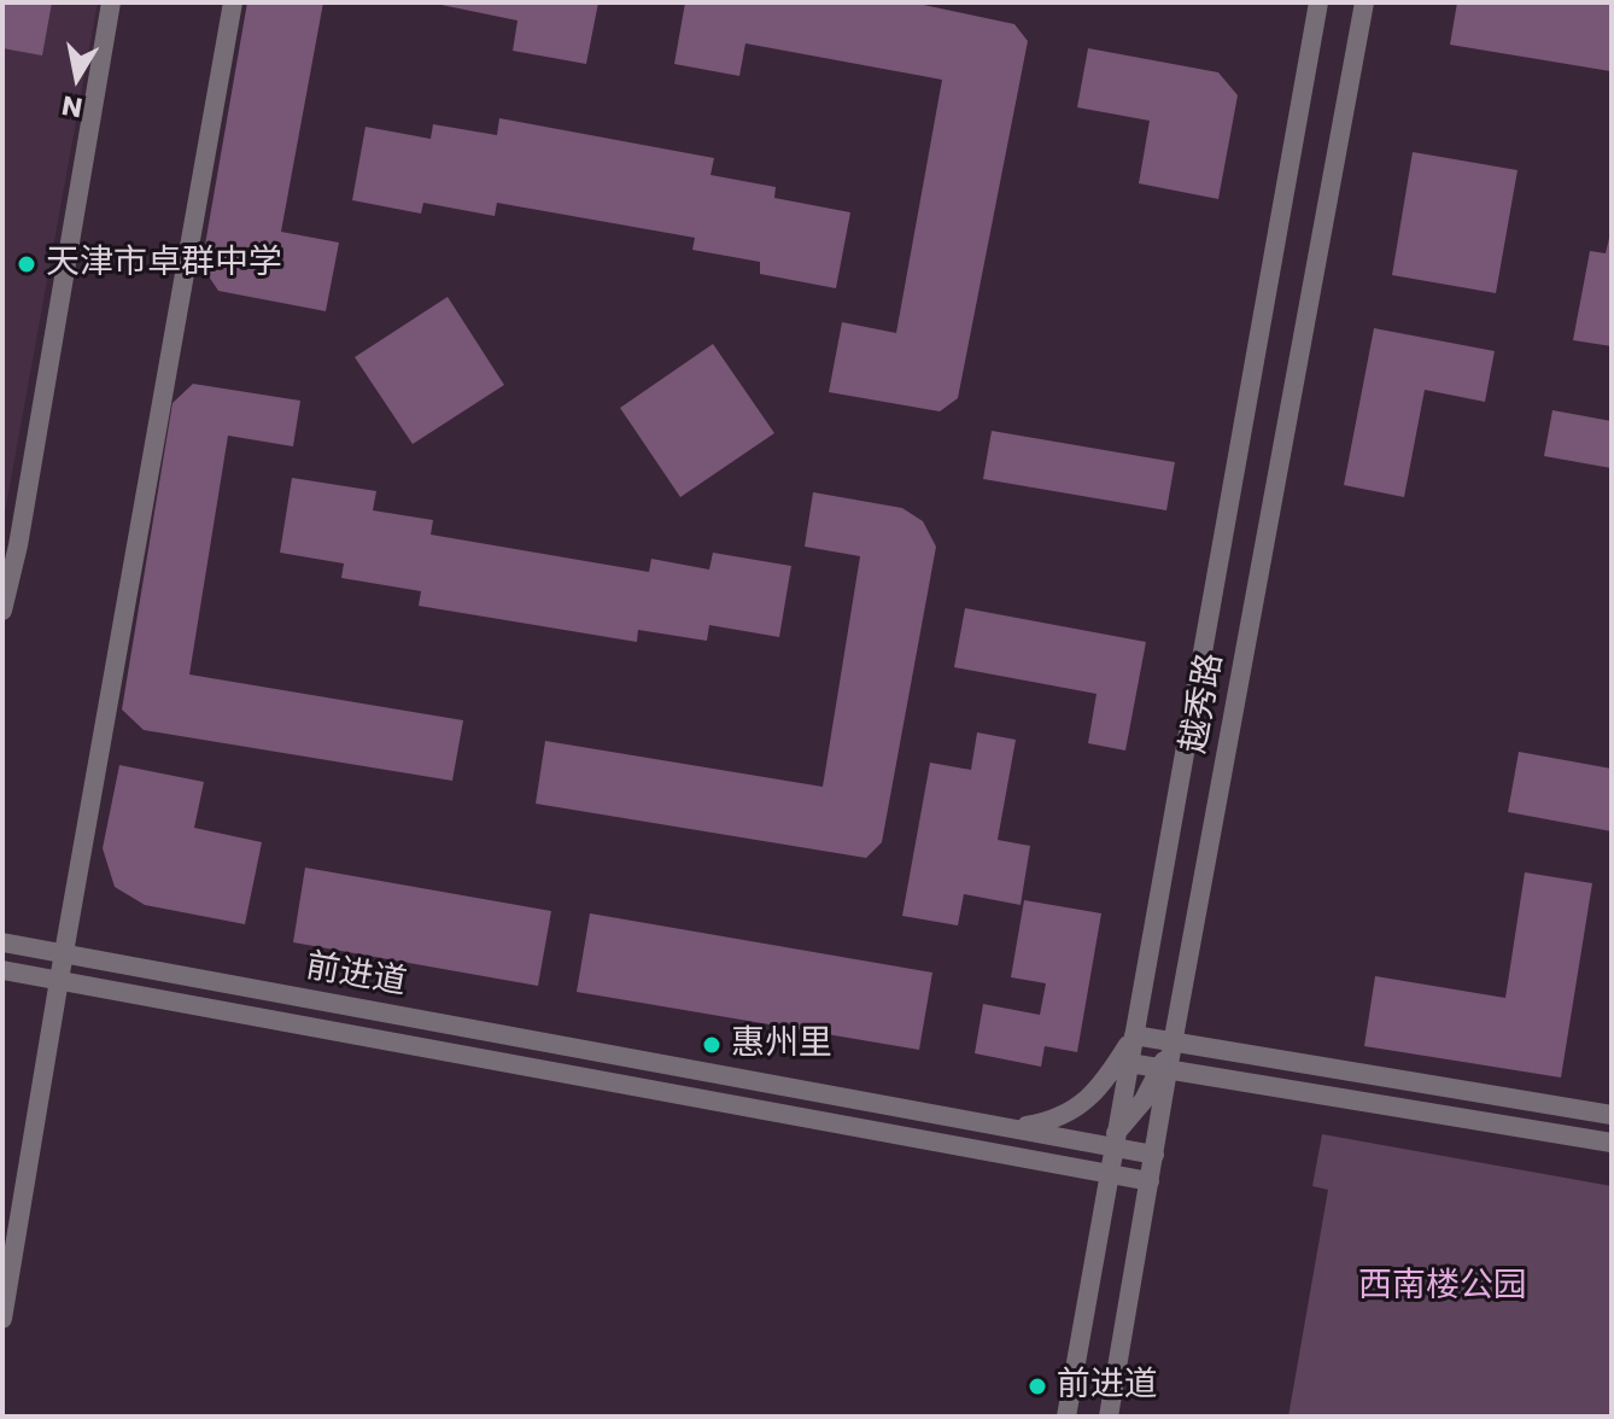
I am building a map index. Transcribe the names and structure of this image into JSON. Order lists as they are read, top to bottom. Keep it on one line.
{"streets":{"street":["越秀路","前进道"]},"crossings":[["越秀路","前进道"]],"parks":["西南楼公园"],"places":["天津市卓群中学","惠州里","前进道"],"north":"bottom"}
